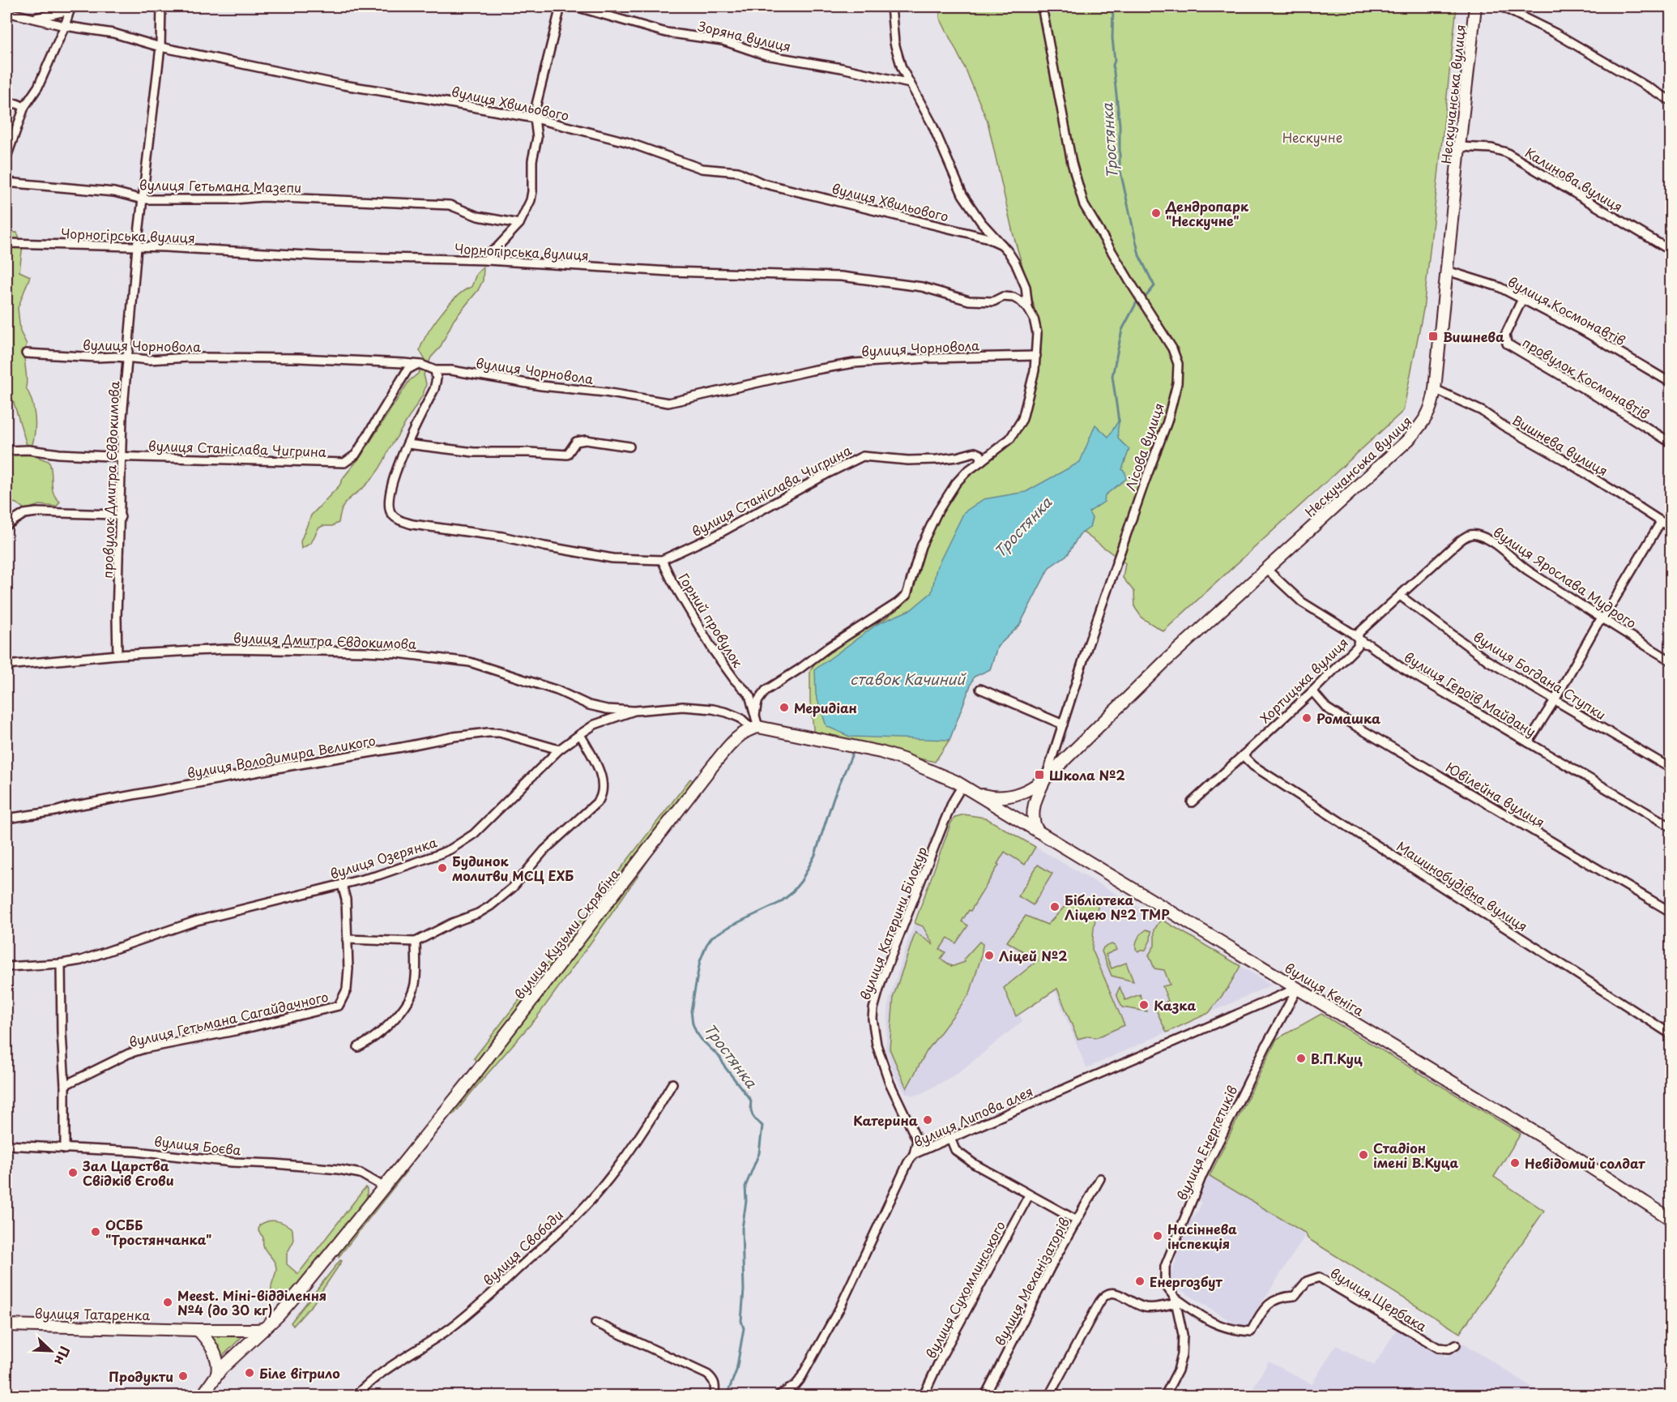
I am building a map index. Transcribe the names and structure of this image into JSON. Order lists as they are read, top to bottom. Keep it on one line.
{"streets":{"main road":["Нескучанська вулиця","вулиця Кузьми Скрябіна","вулиця Кеніга","вулиця Татаренка"],"street":["Зоряна вулиця","вулиця Хвильового","Калинова вулиця","вулиця Гетьмана Мазепи","Чорногірська вулиця","вулиця Космонавтів","вулиця Чорновола","провулок Космонавтів","Вишнева вулиця","Лісова вулиця","вулиця Станіслава Чигрина","провулок Дмитра Євдокимова","вулиця Ярослава Мудрого","Горний провулок","вулиця Дмитра Євдокимова","вулиця Богдана Ступки","Хортицька вулиця","вулиця Героїв Майдану","вулиця Володимира Великого","Ювілейна вулиця","вулиця Озерянка","Машинобудівна вулиця","вулиця Катерини Білокур","вулиця Гетьмана Сагайдачного","вулиця Липова алея","вулиця Енергетиків","вулиця Боєва","вулиця Свободи","вулиця Механізаторів","вулиця Сухомлинського","вулиця Щербака"]},"crossings":[["Нескучанська вулиця","Калинова вулиця"],["Нескучанська вулиця","вулиця Космонавтів"],["Нескучанська вулиця","Вишнева вулиця"],["Нескучанська вулиця","Лісова вулиця"],["Нескучанська вулиця","вулиця Героїв Майдану"],["Нескучанська вулиця","вулиця Кеніга"],["вулиця Хвильового","провулок Дмитра Євдокимова"],["вулиця Гетьмана Мазепи","провулок Дмитра Євдокимова"],["Чорногірська вулиця","провулок Дмитра Євдокимова"],["вулиця Космонавтів","провулок Космонавтів"],["вулиця Чорновола","вулиця Станіслава Чигрина"],["вулиця Чорновола","провулок Дмитра Євдокимова"],["вулиця Станіслава Чигрина","провулок Дмитра Євдокимова"],["вулиця Станіслава Чигрина","Горний провулок"],["провулок Дмитра Євдокимова","вулиця Дмитра Євдокимова"],["вулиця Ярослава Мудрого","Хортицька вулиця"],["вулиця Дмитра Євдокимова","вулиця Озерянка"],["вулиця Богдана Ступки","Хортицька вулиця"],["Хортицька вулиця","вулиця Героїв Майдану"],["Хортицька вулиця","Ювілейна вулиця"],["Хортицька вулиця","Машинобудівна вулиця"],["вулиця Володимира Великого","вулиця Озерянка"],["вулиця Озерянка","вулиця Кузьми Скрябіна"],["вулиця Озерянка","вулиця Гетьмана Сагайдачного"],["вулиця Катерини Білокур","вулиця Кеніга"],["вулиця Катерини Білокур","вулиця Липова алея"],["вулиця Кузьми Скрябіна","вулиця Боєва"],["вулиця Кузьми Скрябіна","вулиця Татаренка"],["вулиця Кеніга","вулиця Липова алея"],["вулиця Кеніга","вулиця Енергетиків"],["вулиця Липова алея","вулиця Енергетиків"],["вулиця Енергетиків","вулиця Щербака"]],"water":["Тростянка","ставок Качиний"],"parks":["Нескучне"],"places":{"other":["Дендропарк \"Нескучне\"","Меридіан","Ромашка","Будинок молитви МСЦ ЕХБ","Бібліотека Ліцею №2 ТМР","Ліцей №2","Казка","В.П.Куц","Катерина","Стадіон імені В.Куца","Невідомий солдат","Зал Царства Свідків Єгови","ОСББ \"Тростянчанка\"","Насіннева інспекція","Енергозбут","Meest. Міні-відділення №4 (до 30 кг)","Біле вітрило","Продукти"],"transit":["Вишнева","Школа №2"]},"north":"bottom right"}
